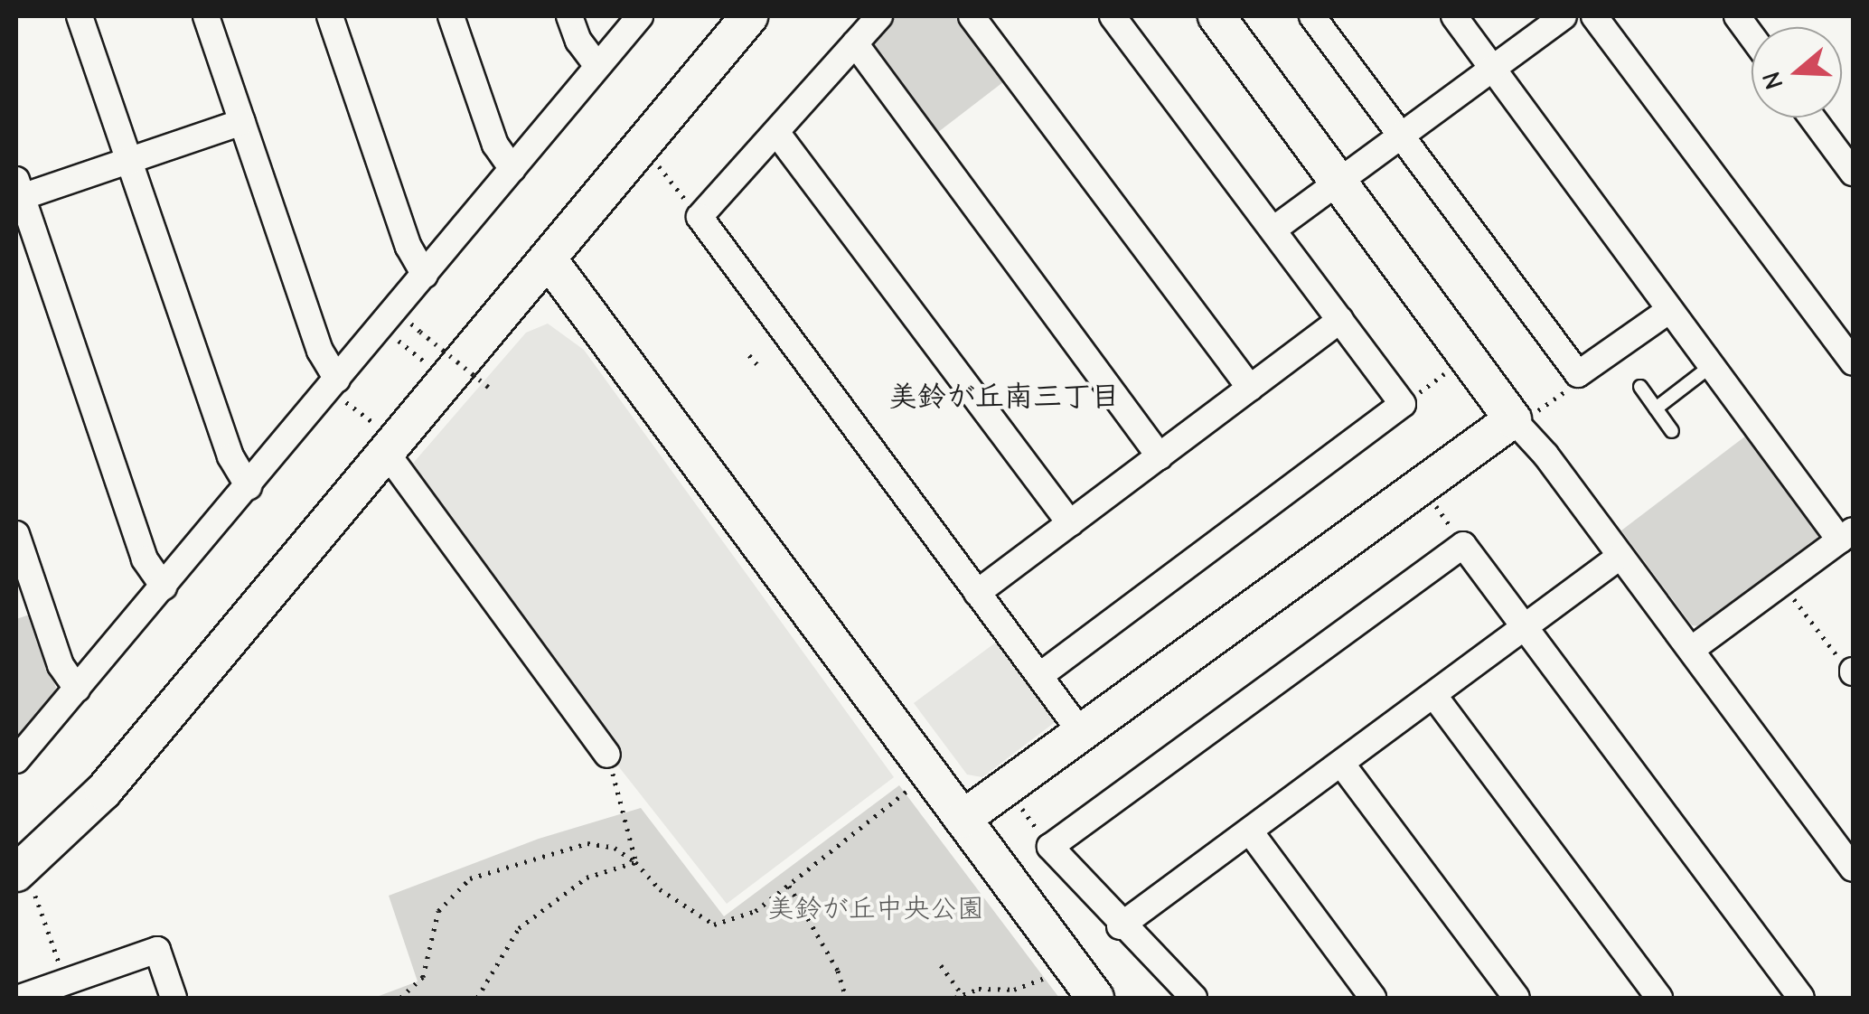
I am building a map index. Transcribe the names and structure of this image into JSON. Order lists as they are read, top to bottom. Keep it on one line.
{"districts":["美鈴が丘南三丁目"],"parks":["美鈴が丘中央公園"],"north":"left"}
